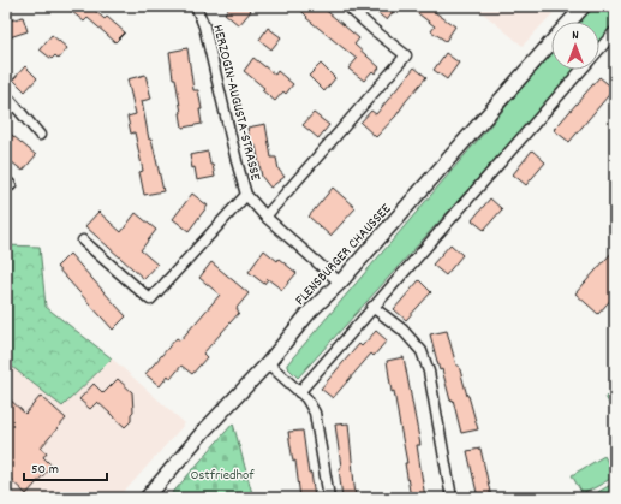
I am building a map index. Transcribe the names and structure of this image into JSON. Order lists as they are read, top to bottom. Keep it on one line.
{"streets":{"main road":["FLENSBURGER CHAUSSEE"],"street":["HERZOGIN-AUGUSTA-STRASSE"]},"crossings":[["HERZOGIN-AUGUSTA-STRASSE","FLENSBURGER CHAUSSEE"]],"parks":["Ostfriedhof"],"scale_bar":"50 m","north":"top"}
